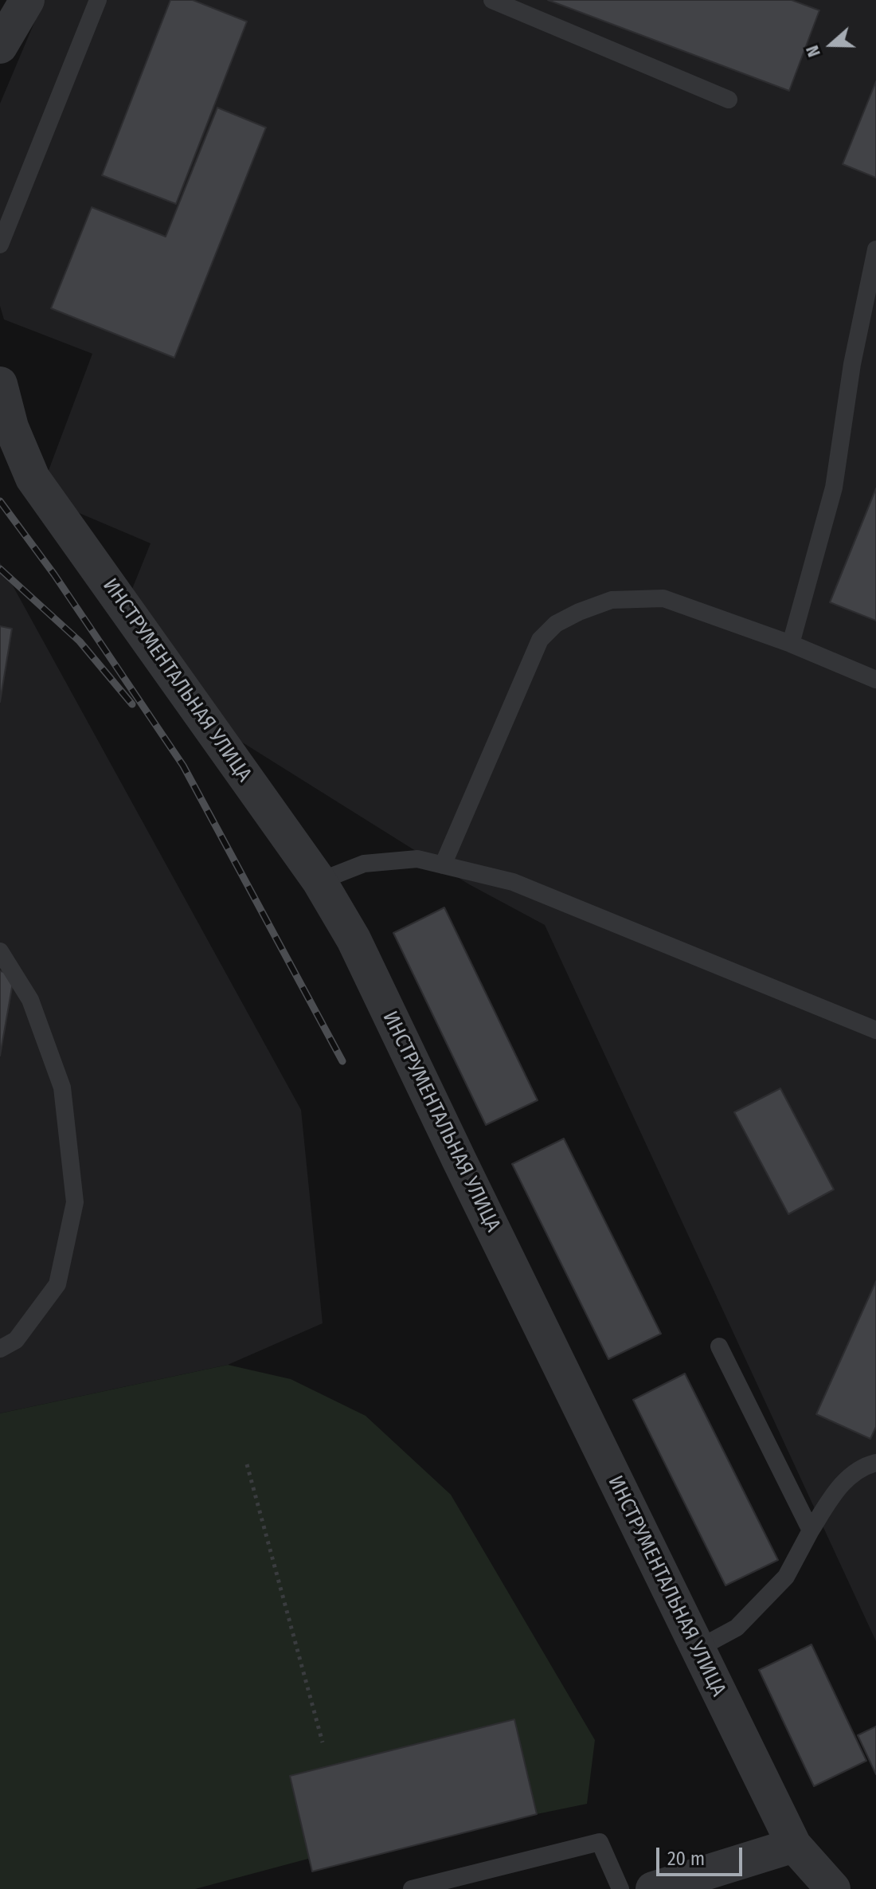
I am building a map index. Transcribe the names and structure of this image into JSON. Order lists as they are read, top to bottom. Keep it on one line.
{"streets":{"street":["ИНСТРУМЕНТАЛЬНАЯ УЛИЦА"]},"scale_bar":"20 m","north":"left"}
